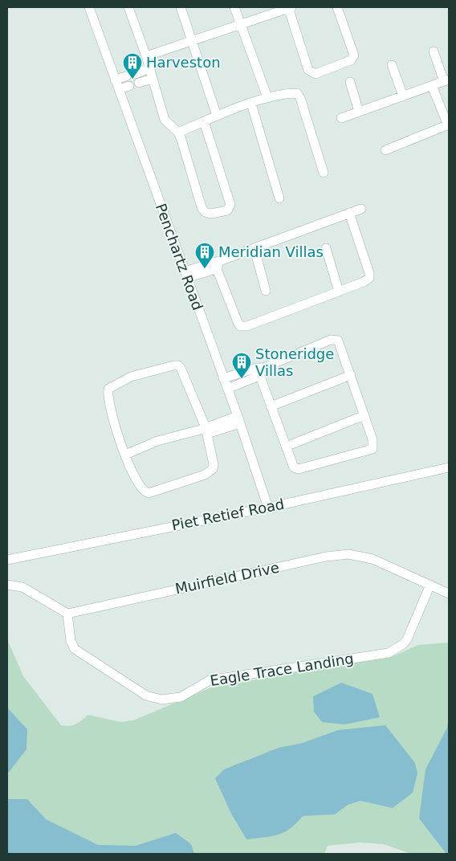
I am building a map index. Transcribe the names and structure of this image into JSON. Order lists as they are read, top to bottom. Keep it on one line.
{"streets":{"street":["Penchartz Road","Piet Retief Road","Muirfield Drive","Eagle Trace Landing"]},"crossings":[["Penchartz Road","Piet Retief Road"],["Muirfield Drive","Eagle Trace Landing"]],"places":{"building":["Harveston","Meridian Villas","Stoneridge Villas"]}}
